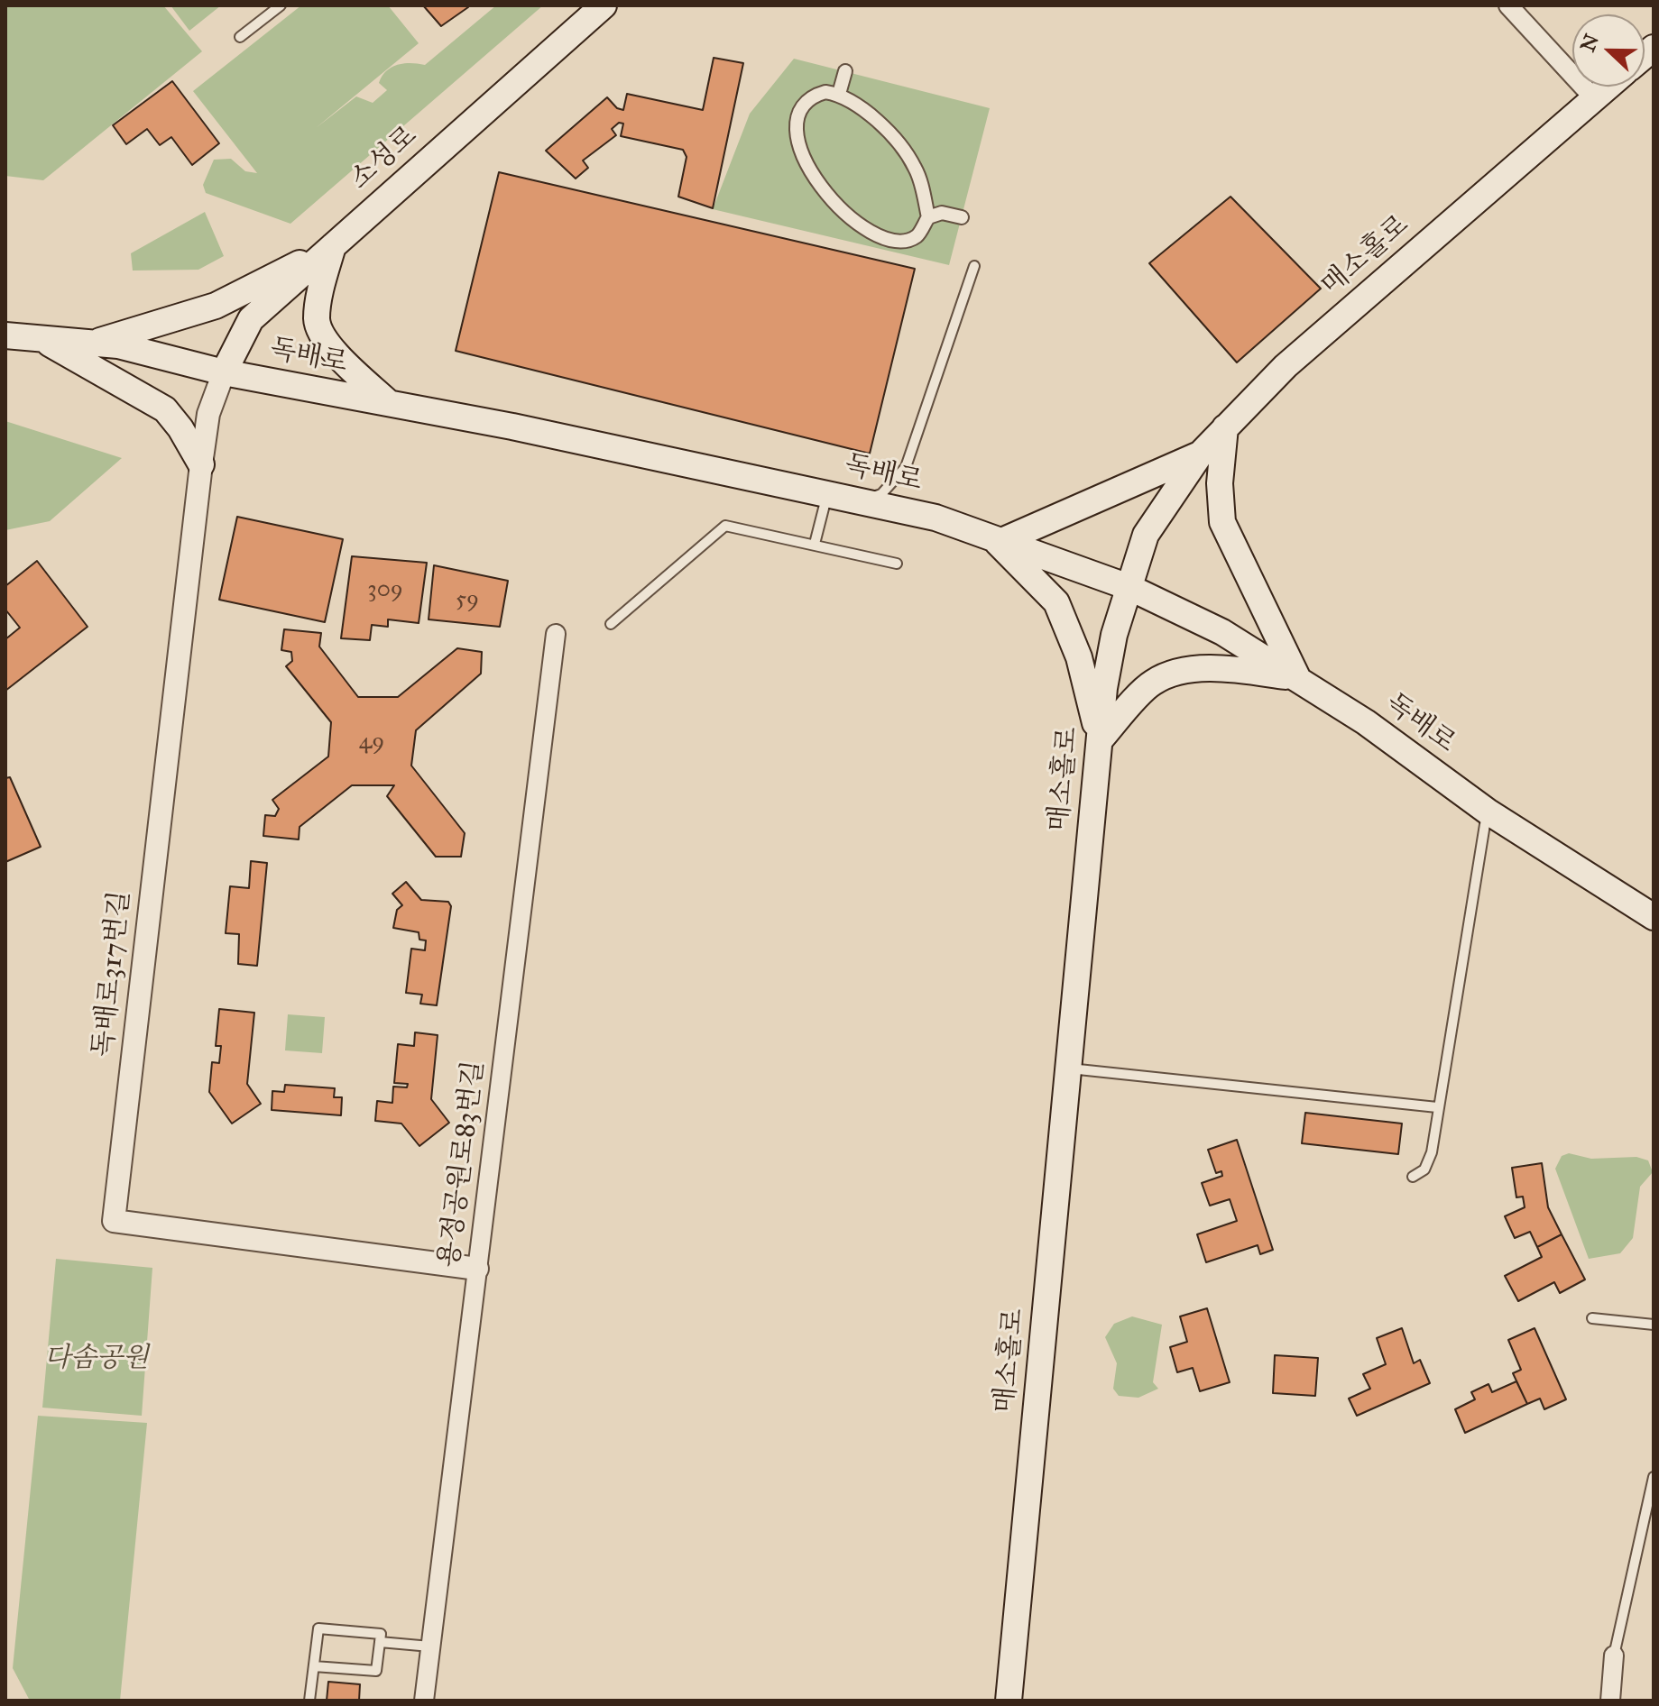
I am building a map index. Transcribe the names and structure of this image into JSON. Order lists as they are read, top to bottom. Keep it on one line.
{"streets":{"main road":["소성로","매소홀로","독배로"],"street":["독배로317번길","용정공원로83번길"]},"crossings":[["소성로","독배로"],["소성로","독배로317번길"],["매소홀로","독배로"],["독배로","독배로317번길"],["독배로317번길","용정공원로83번길"]],"parks":["다솜공원"],"house_numbers":["309","59","49"],"north":"left"}
